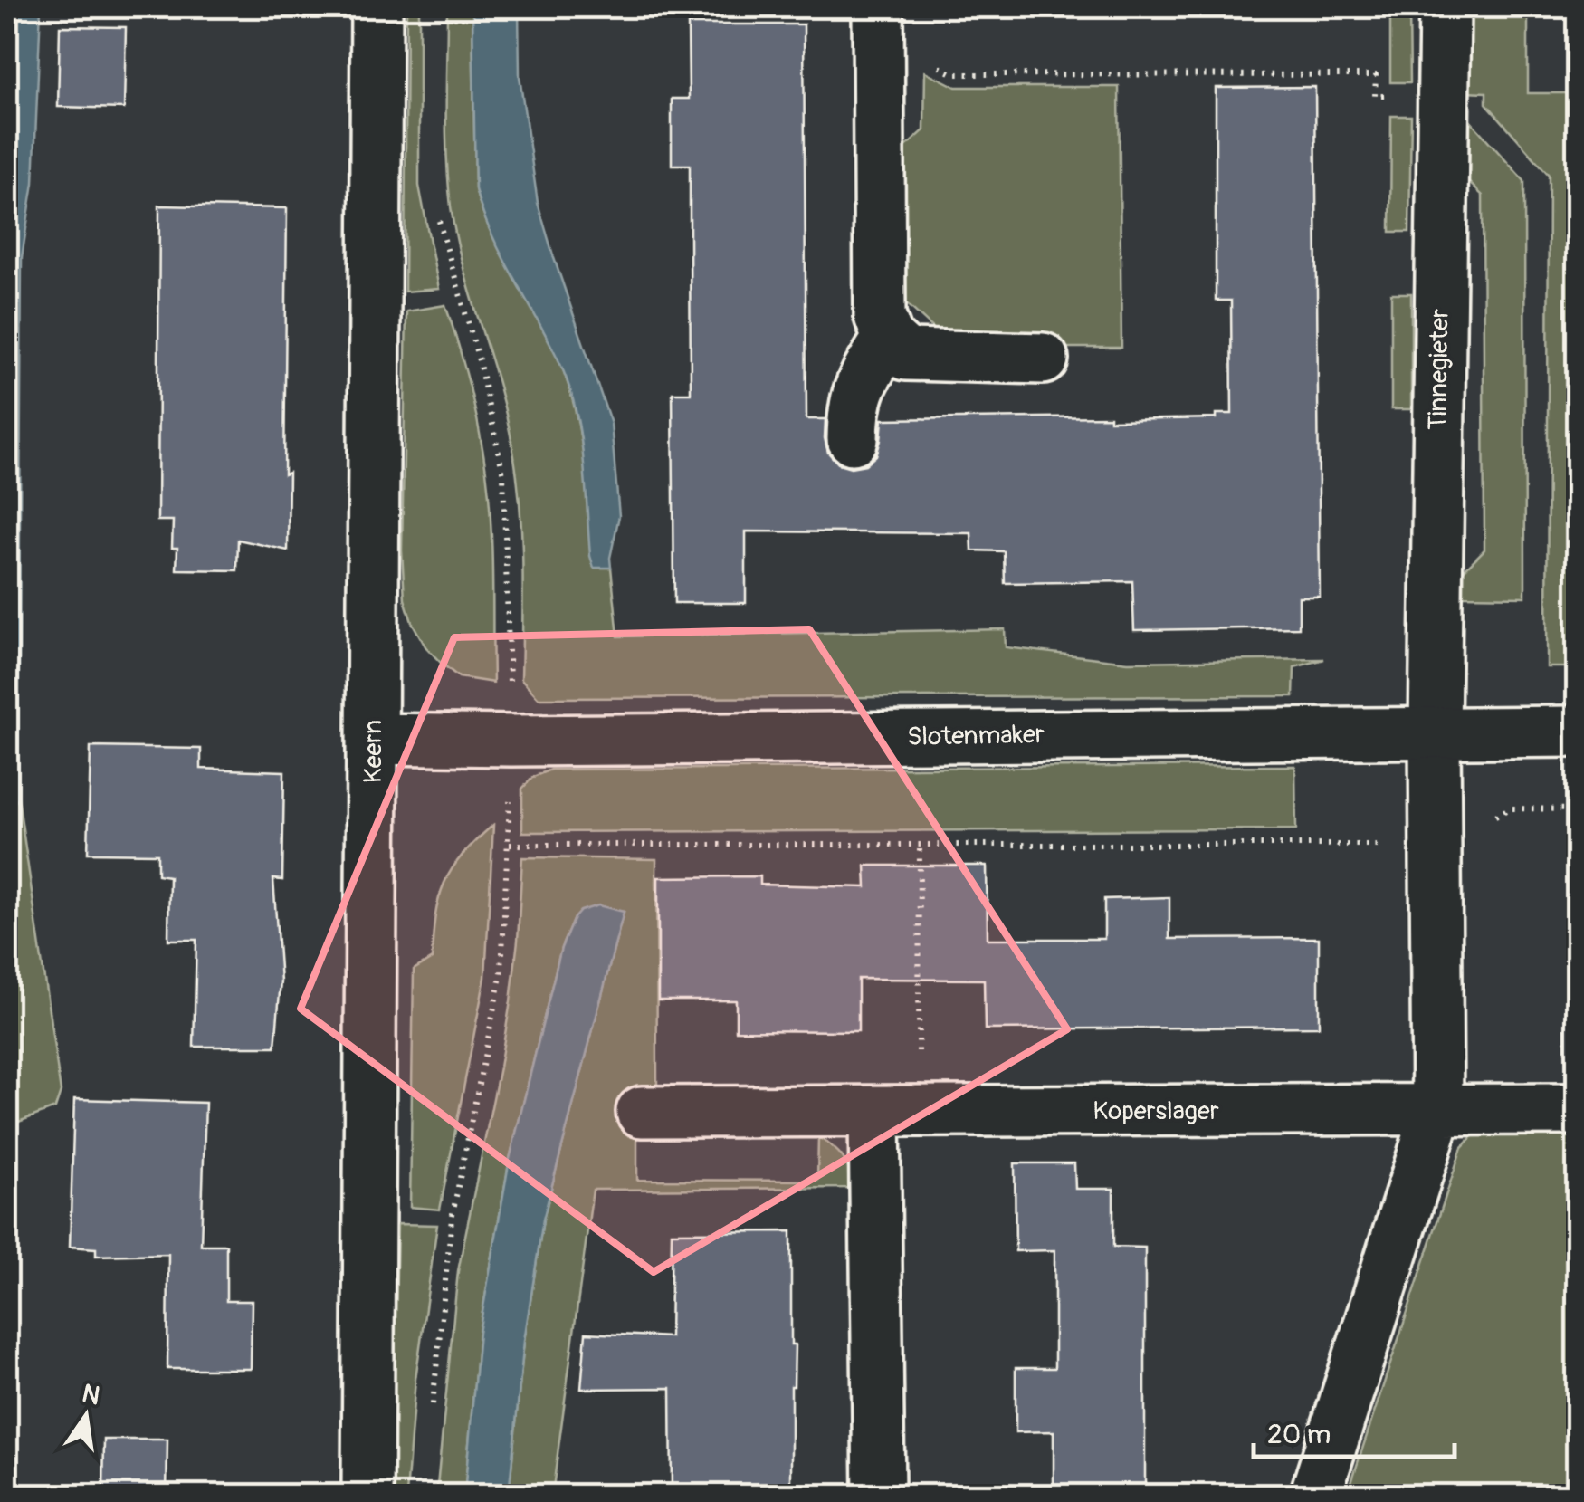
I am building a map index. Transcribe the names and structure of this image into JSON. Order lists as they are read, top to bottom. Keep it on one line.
{"streets":{"street":["Tinnegieter","Slotenmaker","Keern","Koperslager"]},"crossings":[["Tinnegieter","Slotenmaker"],["Slotenmaker","Keern"]],"scale_bar":"20 m","north":"top"}
